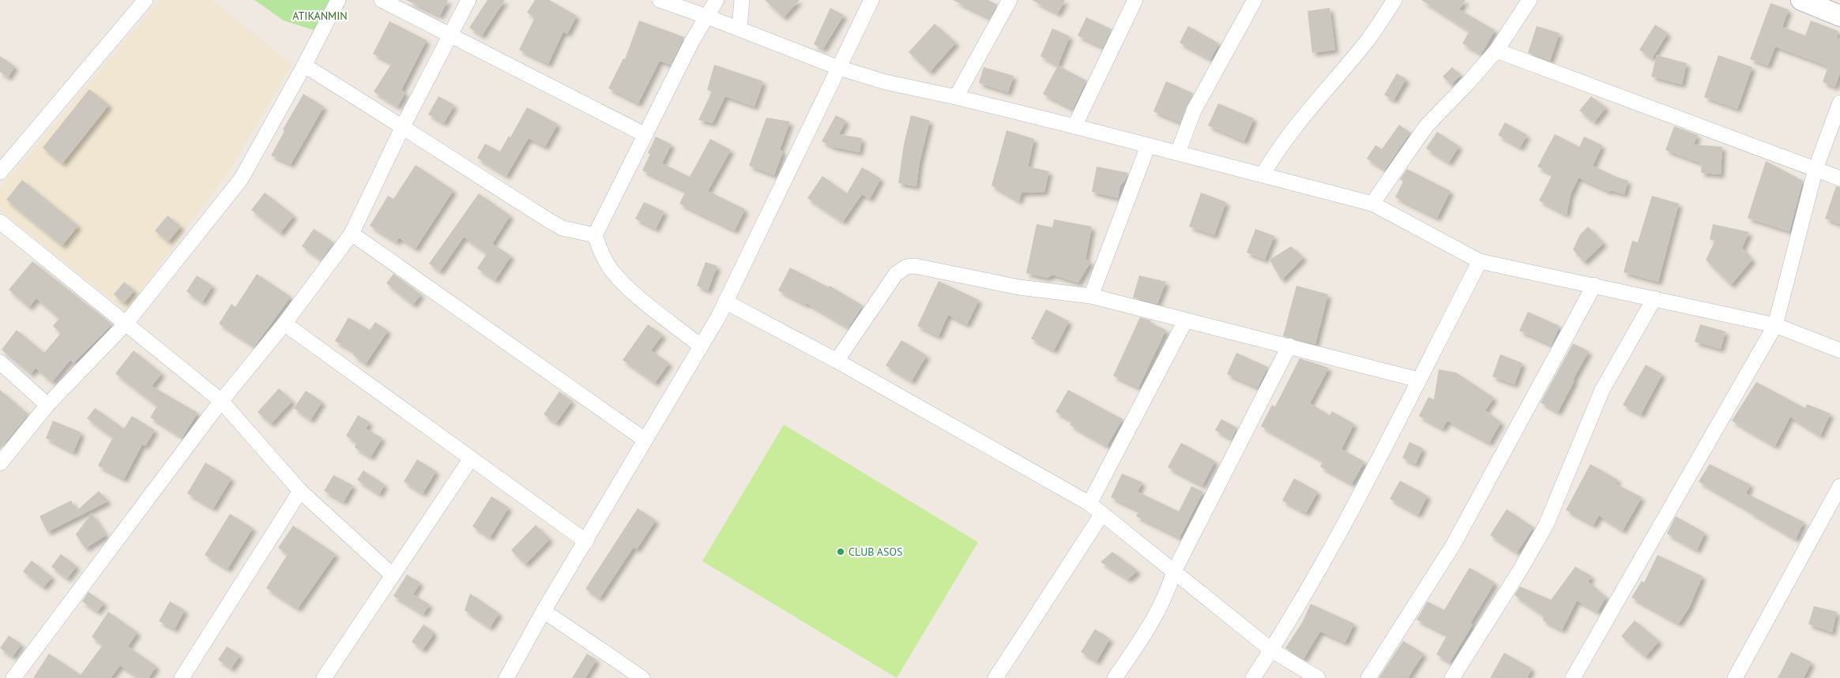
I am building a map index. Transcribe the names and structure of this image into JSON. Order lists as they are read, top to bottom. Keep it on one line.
{"parks":["ATIKANMIN"],"places":["CLUB ASOS"]}
